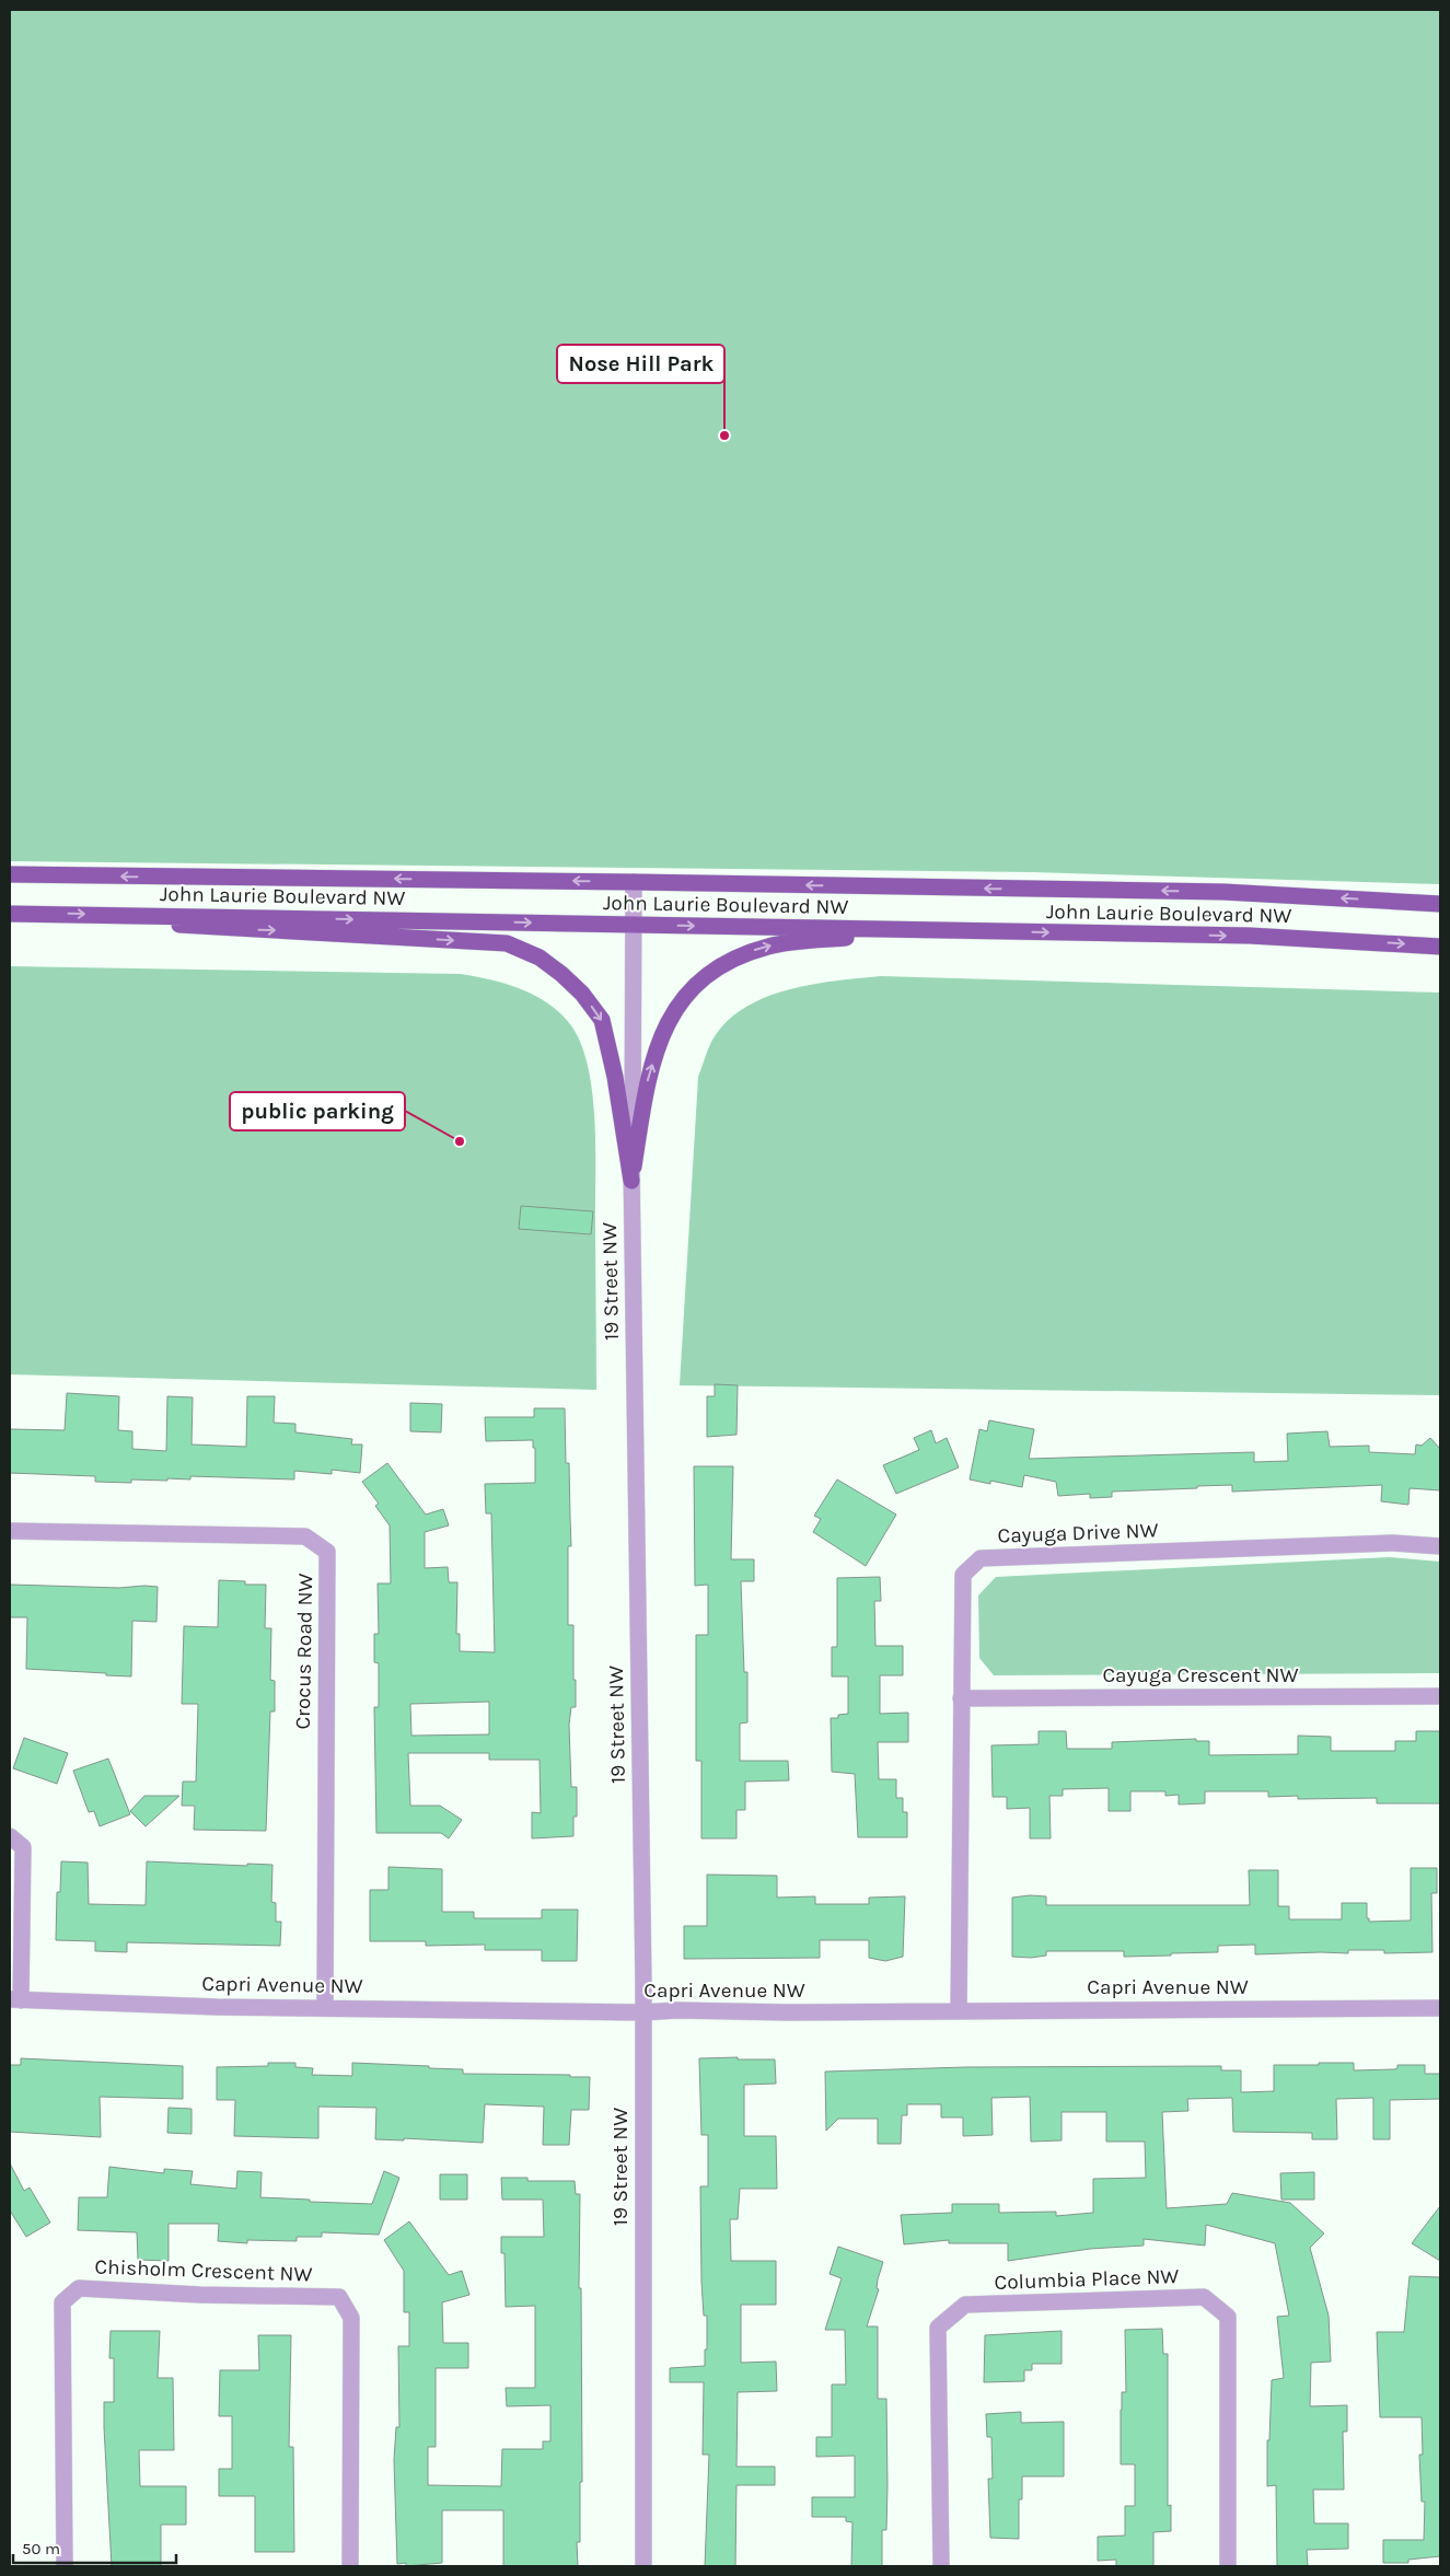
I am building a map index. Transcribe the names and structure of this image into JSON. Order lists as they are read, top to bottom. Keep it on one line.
{"streets":{"main road":["John Laurie Boulevard NW"],"street":["19 Street NW","Cayuga Drive NW","Crocus Road NW","Cayuga Crescent NW","Capri Avenue NW","Chisholm Crescent NW","Columbia Place NW"]},"crossings":[["John Laurie Boulevard NW","19 Street NW"],["19 Street NW","Capri Avenue NW"],["Cayuga Drive NW","Cayuga Crescent NW"],["Cayuga Drive NW","Capri Avenue NW"],["Crocus Road NW","Capri Avenue NW"]],"places":["Nose Hill Park","public parking"],"scale_bar":"50 m"}
